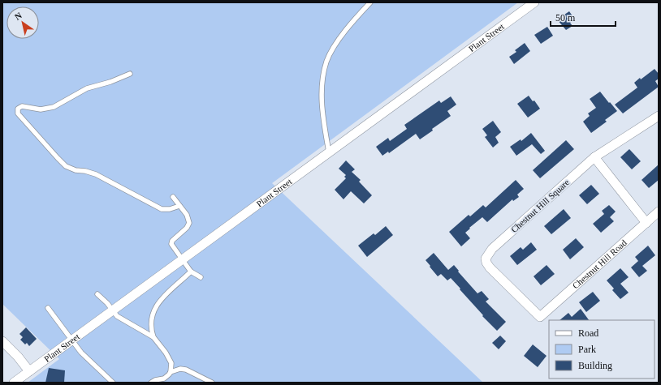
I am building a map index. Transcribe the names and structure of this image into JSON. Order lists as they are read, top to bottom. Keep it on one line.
{"streets":{"street":["Plant Street","Chestnut Hill Square","Chestnut Hill Road"]},"crossings":[["Chestnut Hill Square","Chestnut Hill Road"]],"legend":["Road","Park","Building"],"scale_bar":"50 m","north":"top left"}
